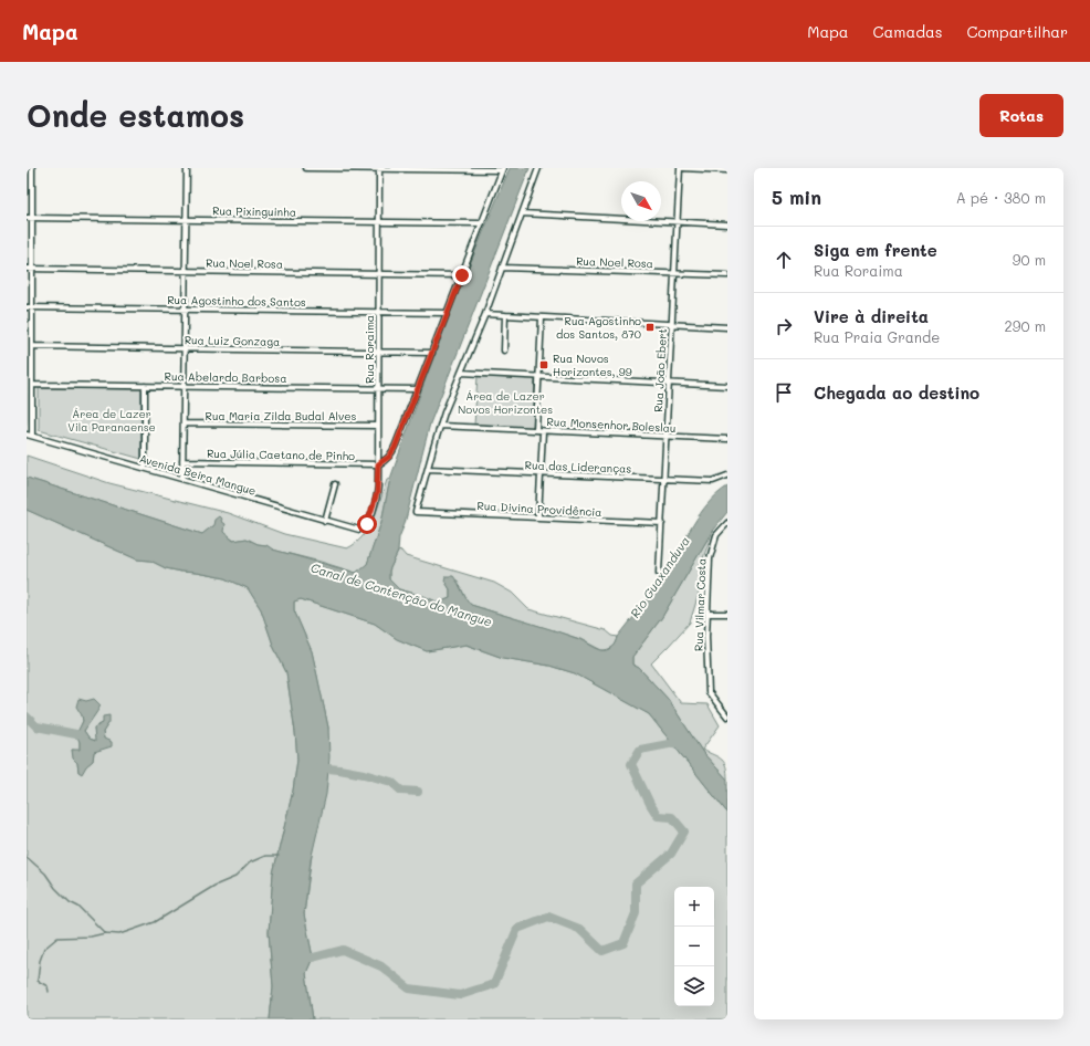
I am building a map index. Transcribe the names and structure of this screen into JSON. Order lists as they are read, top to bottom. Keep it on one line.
{"streets":{"street":["Rua Pixinguinha","Rua Noel Rosa","Rua Agostinho dos Santos","Rua Luiz Gonzaga","Rua Roraima","Rua João Ebert","Rua Abelardo Barbosa","Rua Maria Zilda Budal Alves","Rua Monsenhor Boleslau","Rua Júlia Caetano de Pinho","Rua das Lideranças","Avenida Beira Mangue","Rua Divina Providência","Rua Vilmar Costa"]},"crossings":[["Rua Pixinguinha","Rua Roraima"],["Rua Noel Rosa","Rua Roraima"],["Rua Noel Rosa","Rua João Ebert"],["Rua Agostinho dos Santos","Rua Roraima"],["Rua Luiz Gonzaga","Rua Roraima"],["Rua Roraima","Rua Abelardo Barbosa"],["Rua Roraima","Rua Maria Zilda Budal Alves"],["Rua Roraima","Rua Júlia Caetano de Pinho"],["Rua Roraima","Avenida Beira Mangue"],["Rua João Ebert","Rua Monsenhor Boleslau"],["Rua João Ebert","Rua das Lideranças"],["Rua João Ebert","Rua Divina Providência"],["Rua das Lideranças","Rua Divina Providência"]],"water":["Rio Guaxanduva","Canal de Contenção do Mangue"],"parks":["Área de Lazer Novos Horizontes","Área de Lazer Vila Paranaense"],"places":{"transit":["Rua Agostinho dos Santos, 870","Rua Novos Horizontes, 99"]},"north":"bottom right","page":{"header":"Mapa","nav":["Mapa","Camadas","Compartilhar"],"buttons":"Rotas","title":"Onde estamos","heading":["5 min","A pé · 380 m"],"list":[["Siga em frente","Rua Roraima","90 m"],["Vire à direita","Rua Praia Grande","290 m"],"Chegada ao destino"],"map_buttons":["+","−"]}}
